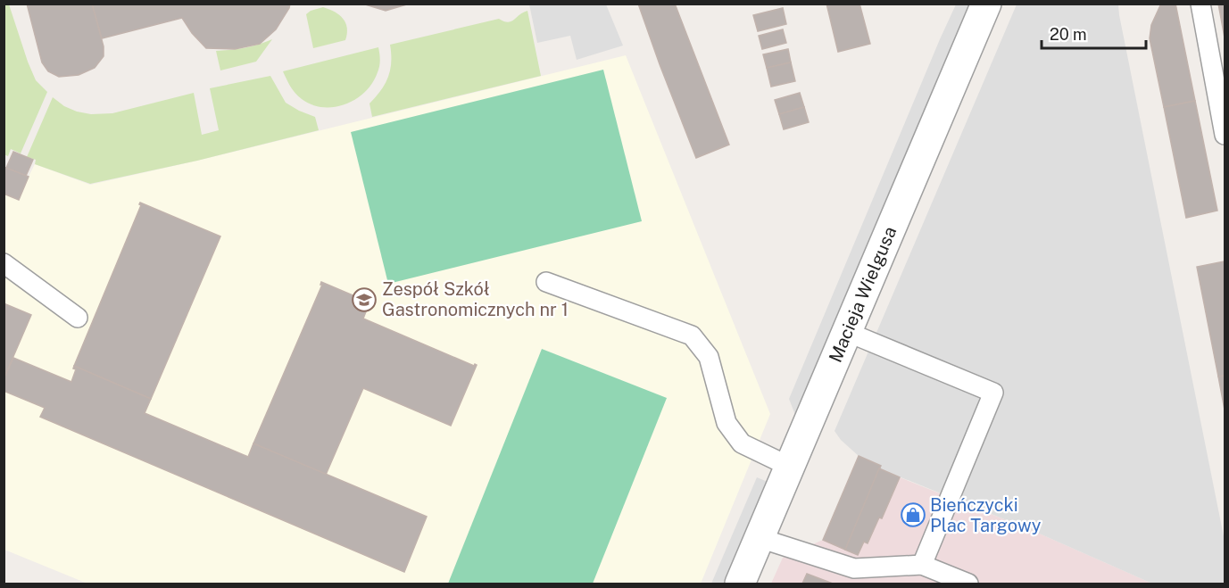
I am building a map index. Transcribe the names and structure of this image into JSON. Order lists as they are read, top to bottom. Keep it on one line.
{"streets":{"street":["Macieja Wielgusa"]},"places":{"school or university":["Zespół Szkół Gastronomicznych nr 1"],"shop":["Bieńczycki Plac Targowy"]},"scale_bar":"20 m"}
